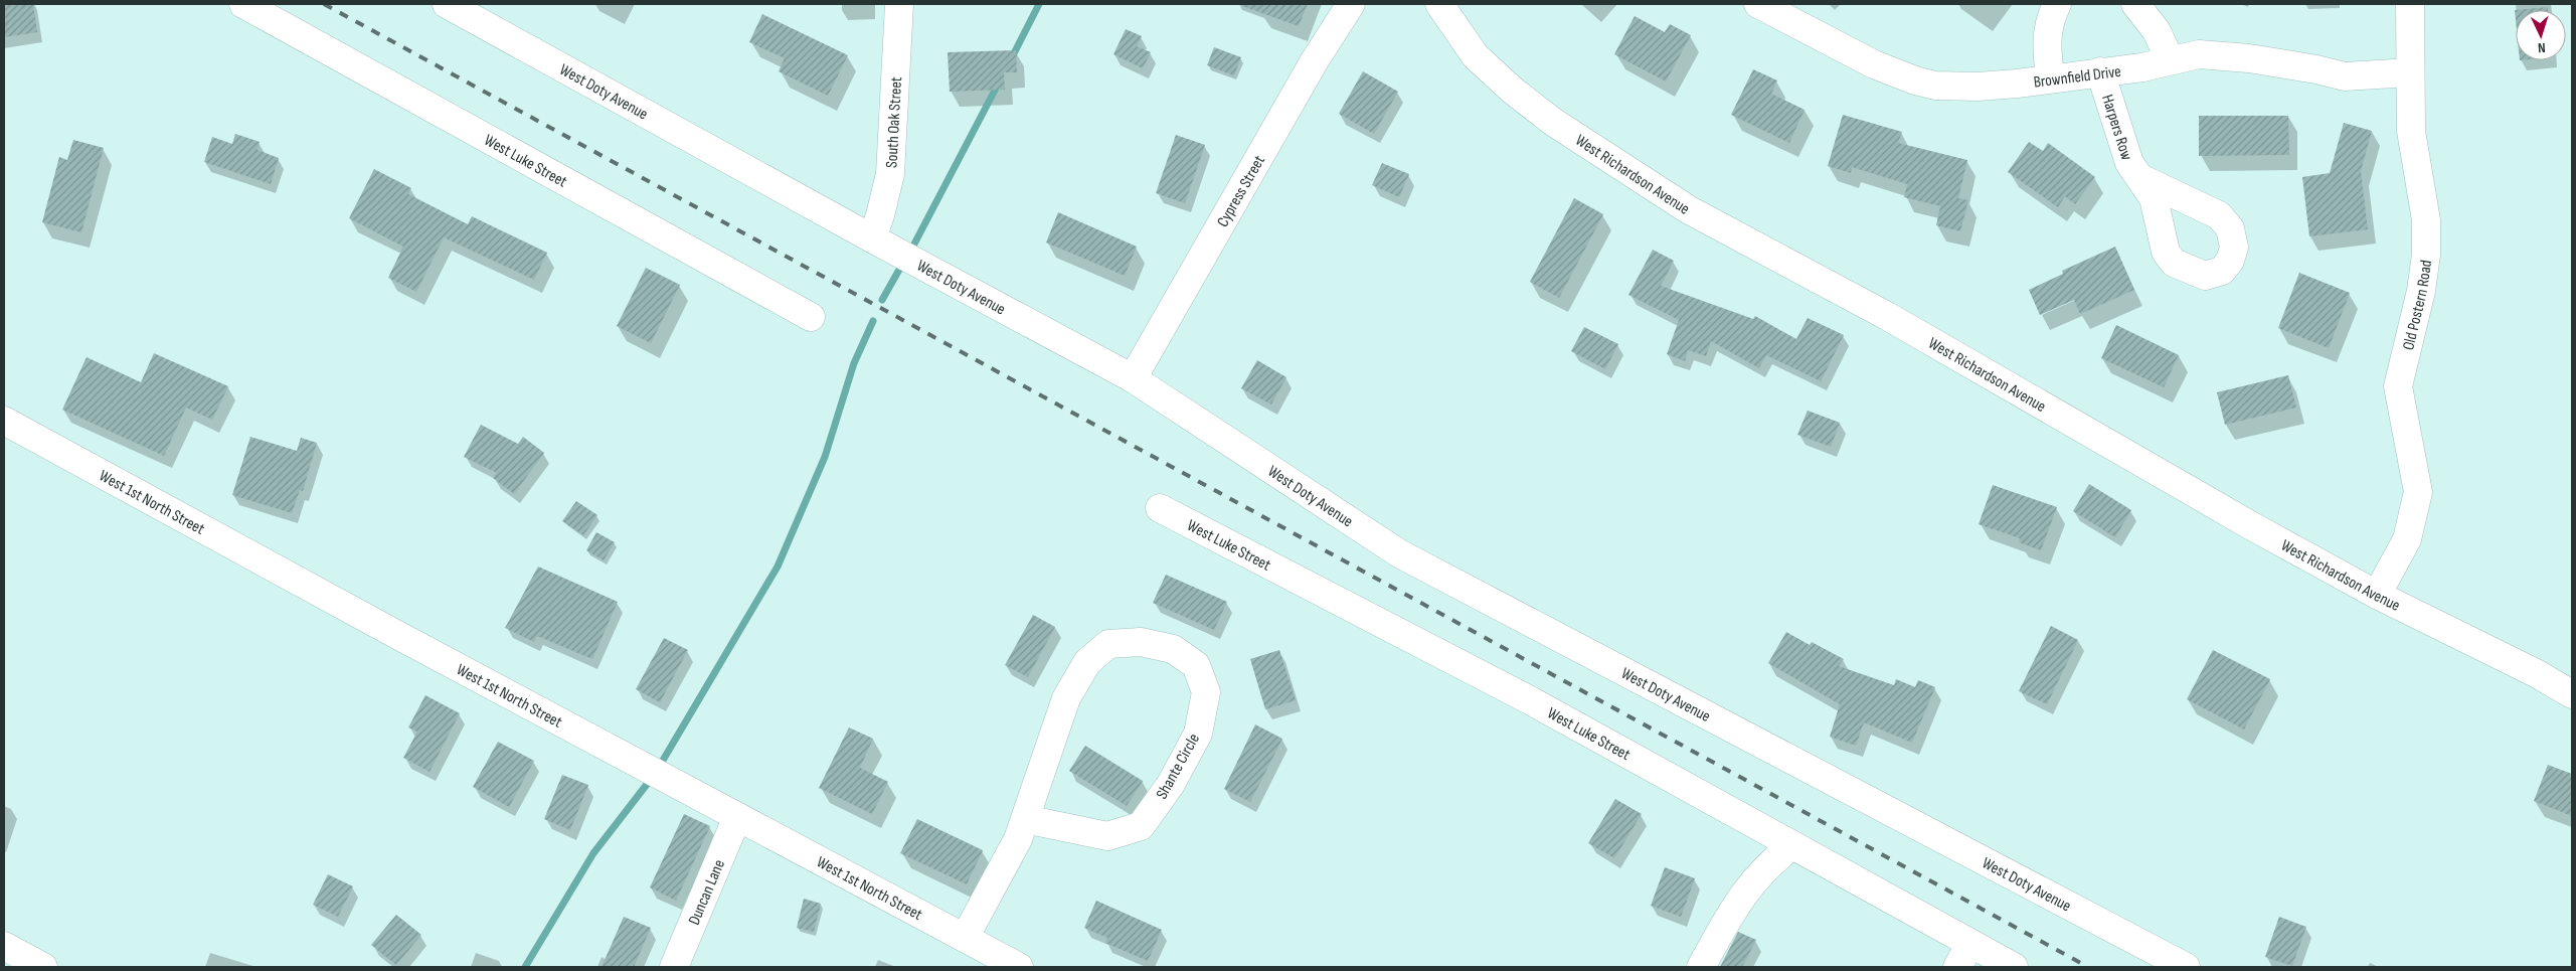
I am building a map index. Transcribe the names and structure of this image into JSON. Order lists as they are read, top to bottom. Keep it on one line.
{"streets":{"street":["Brownfield Drive","West Doty Avenue","South Oak Street","Harpers Row","West Luke Street","West Richardson Avenue","Cypress Street","Old Postern Road","West 1st North Street","Shante Circle","Duncan Lane"]},"crossings":[["Brownfield Drive","Harpers Row"],["Brownfield Drive","Old Postern Road"],["West Doty Avenue","South Oak Street"],["West Doty Avenue","Cypress Street"],["West Richardson Avenue","Old Postern Road"],["West 1st North Street","Shante Circle"],["West 1st North Street","Duncan Lane"]],"north":"bottom"}
